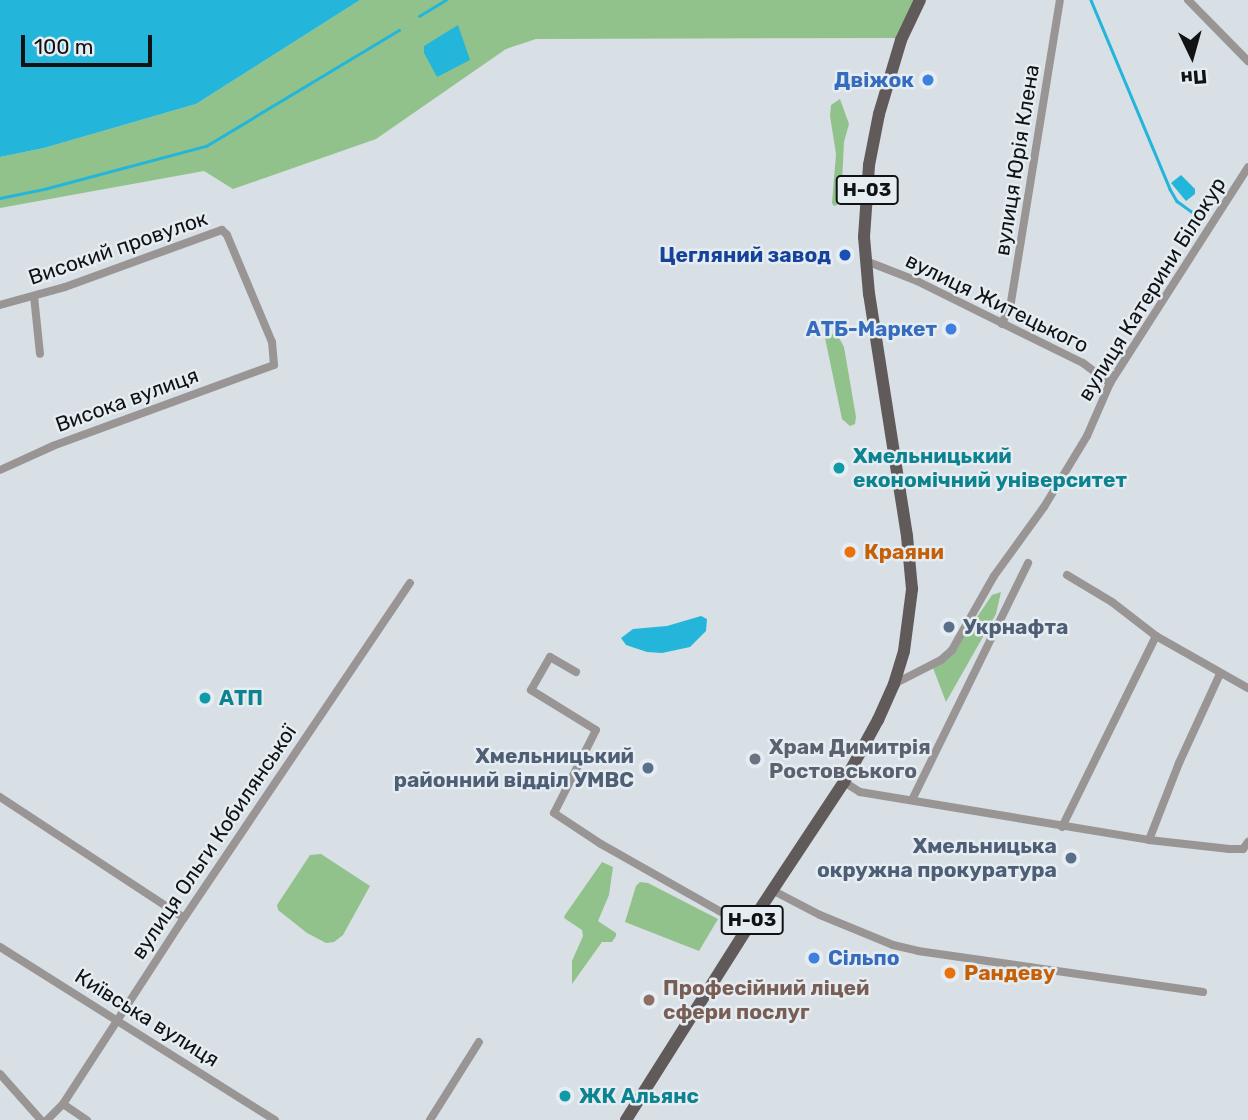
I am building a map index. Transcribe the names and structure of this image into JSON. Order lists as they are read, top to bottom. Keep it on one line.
{"streets":{"main road":["Н-03"],"street":["вулиця Юрія Клена","Високий провулок","вулиця Катерини Білокур","вулиця Житецького","Висока вулиця","вулиця Ольги Кобилянської","Київська вулиця"]},"crossings":[["вулиця Юрія Клена","вулиця Житецького"],["Н-03","вулиця Катерини Білокур"],["Н-03","вулиця Житецького"],["Високий провулок","Висока вулиця"],["вулиця Катерини Білокур","вулиця Житецького"],["вулиця Ольги Кобилянської","Київська вулиця"]],"places":["Двіжок","Цегляний завод","АТБ-Маркет","Хмельницький економічний університет","Краяни","Укрнафта","АТП","Храм Димитрія Ростовського","Хмельницький районний відділ УМВС","Хмельницька окружна прокуратура","Сільпо","Рандеву","Професійний ліцей сфери послуг","ЖК Альянс"],"scale_bar":"100 m","north":"bottom"}
